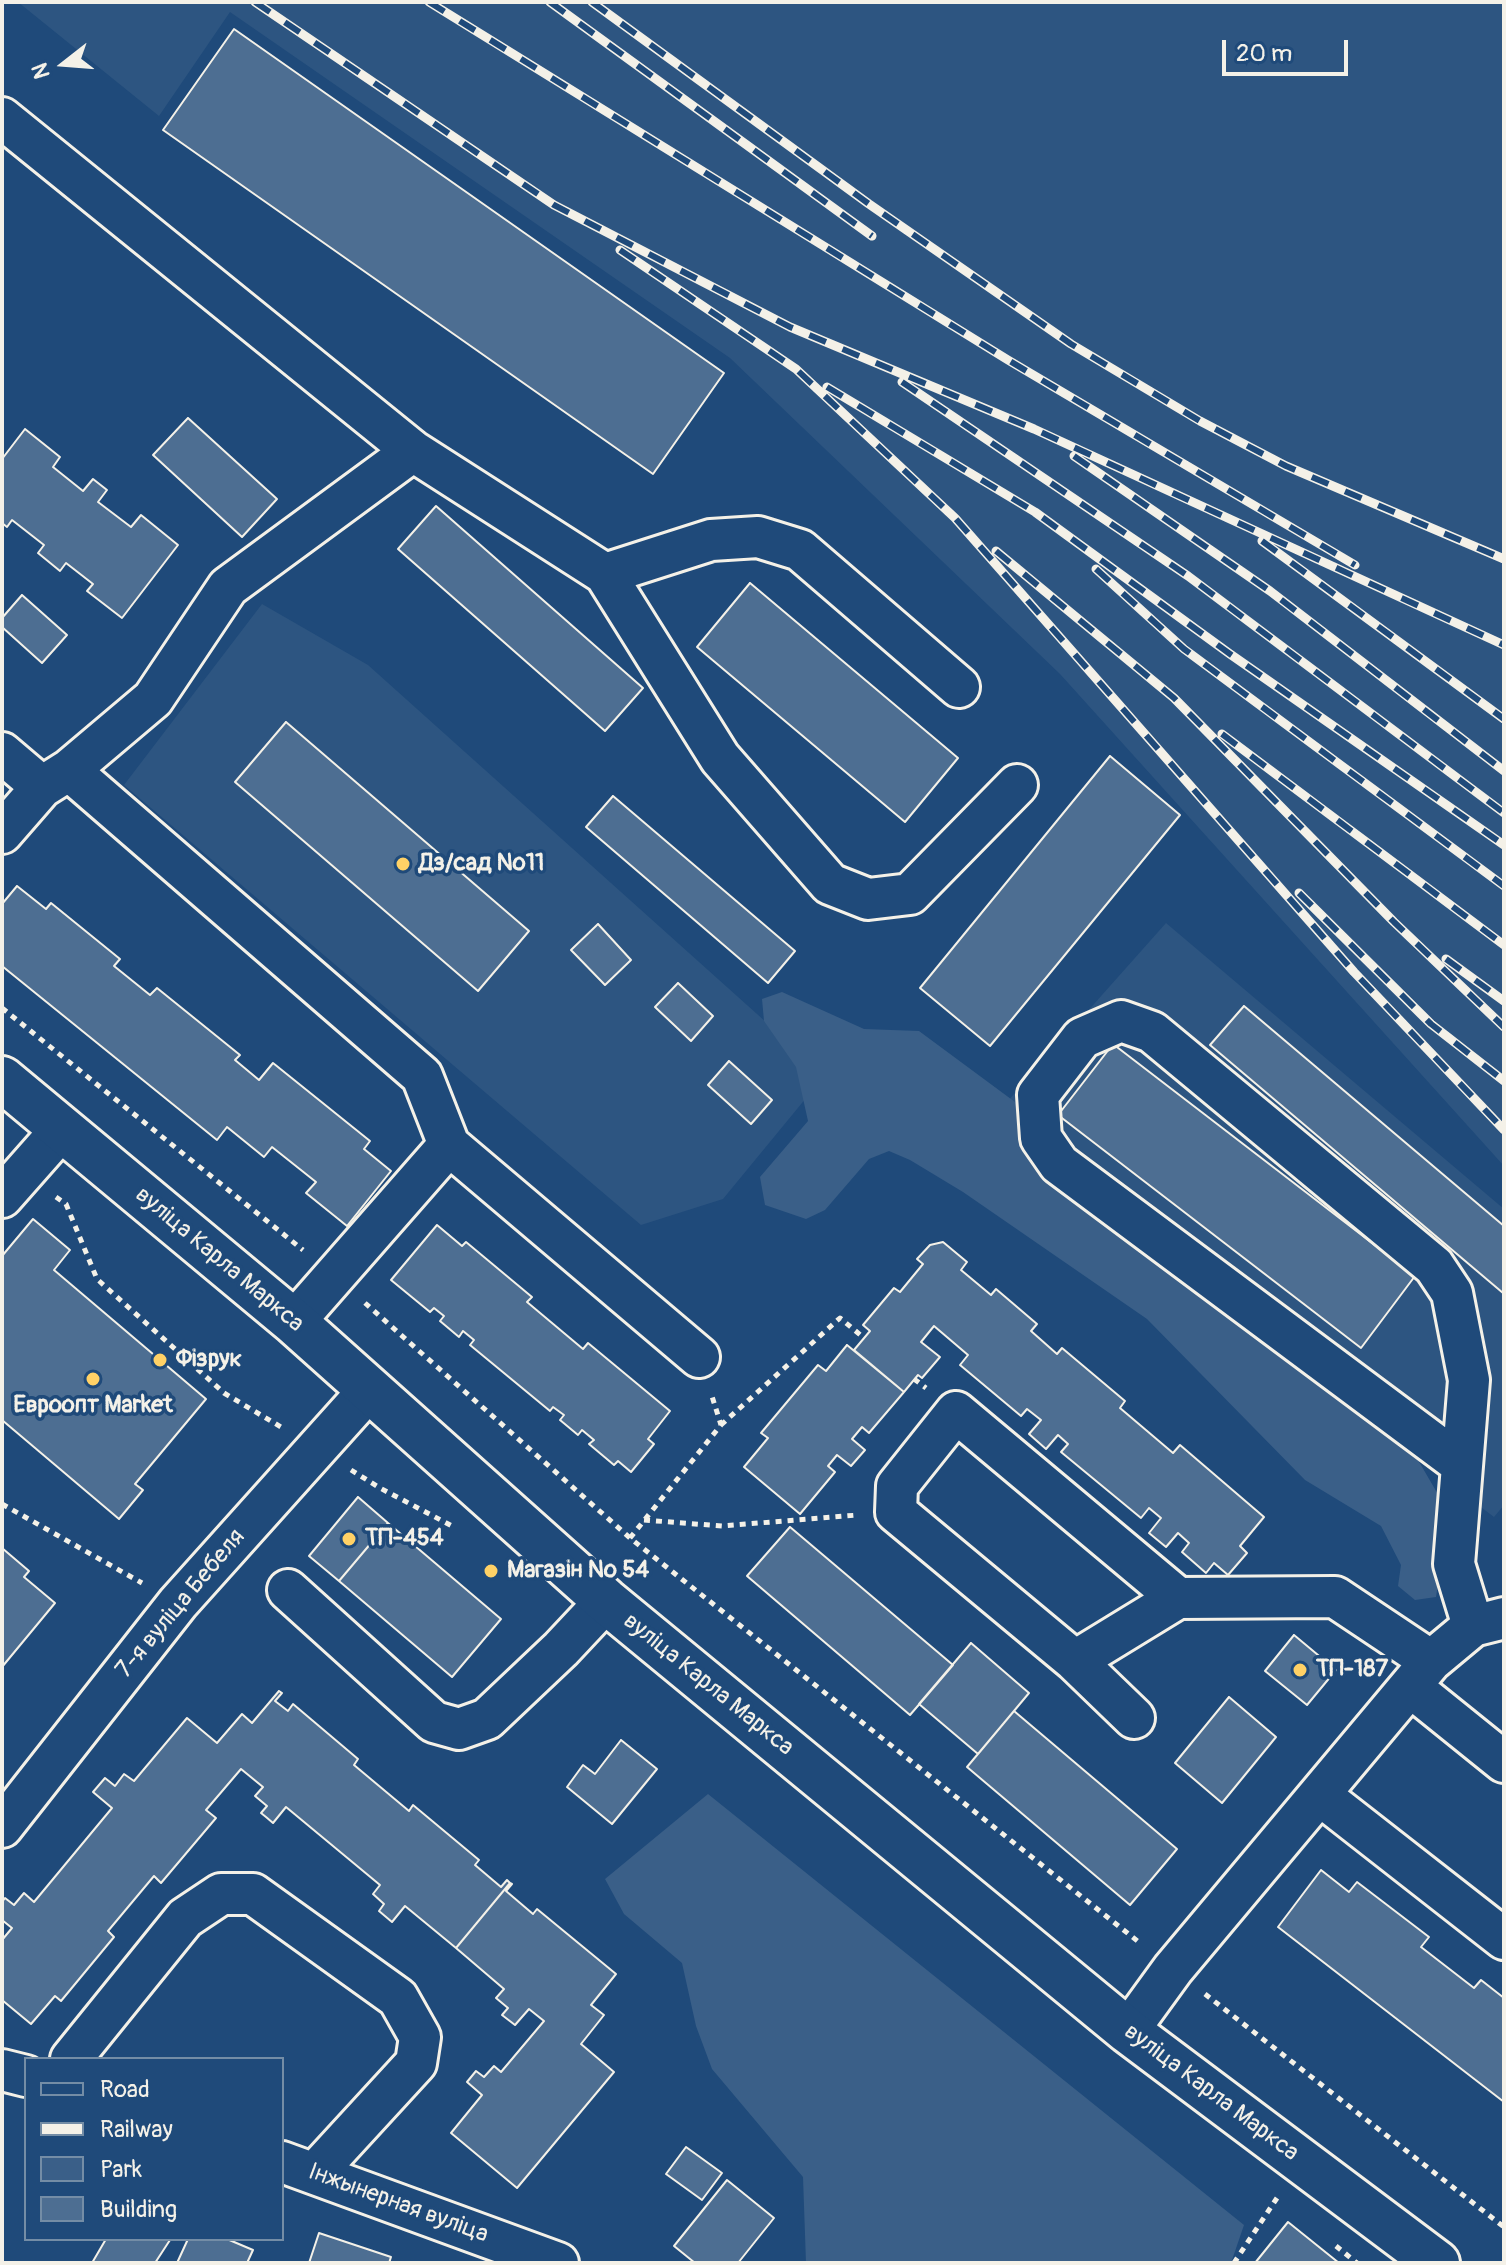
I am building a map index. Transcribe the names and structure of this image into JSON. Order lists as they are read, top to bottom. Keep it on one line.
{"streets":{"main road":["вуліца Карла Маркса"],"street":["7-я вуліца Бебеля","Інжынерная вуліца"]},"crossings":[["вуліца Карла Маркса","7-я вуліца Бебеля"]],"places":["Дз/сад №11","Фізрук","Евроопт Market","ТП-454","Магазін № 54","ТП-187"],"legend":["Road","Railway","Park","Building"],"scale_bar":"20 m","north":"left"}
